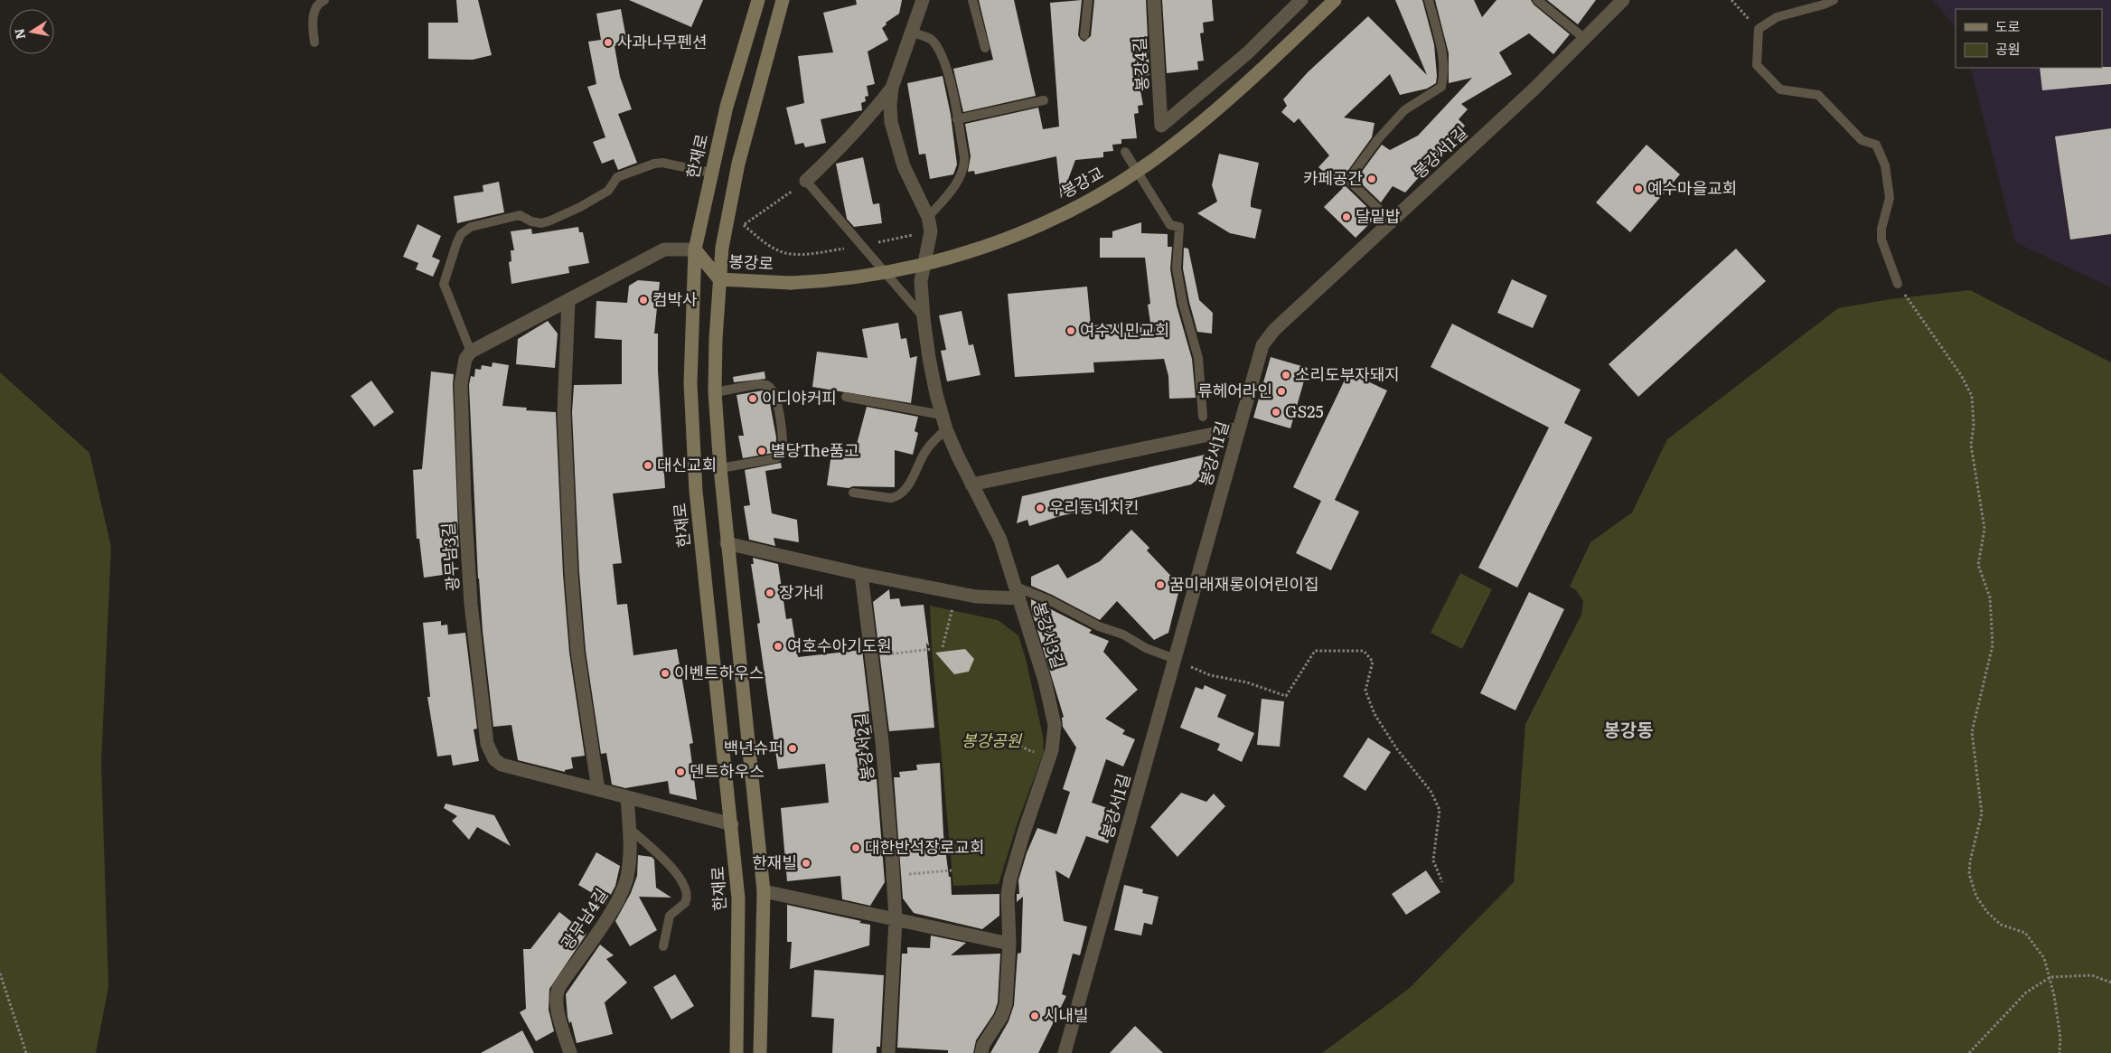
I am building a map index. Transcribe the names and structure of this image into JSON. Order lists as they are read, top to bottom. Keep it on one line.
{"streets":{"street":["봉강4길","봉강서1길","한재로","봉강교","봉강로","광무남3길","봉강서3길","봉강서2길","광무남4길"]},"crossings":[["한재로","봉강로"],["한재로","광무남3길"],["봉강교","봉강로"],["광무남3길","광무남4길"]],"districts":["봉강동"],"parks":["봉강공원"],"places":["사과나무펜션","카페공간","예수마을교회","달밑밥","컴박사","여수시민교회","소리도부자돼지","류헤어라인","이디야커피","GS25","별당The품고","대신교회","우리동네치킨","꿈미래재롱이어린이집","장가네","여호수아기도원","이벤트하우스","백년슈퍼","덴트하우스","대한반석장로교회","한재빌","시내빌"],"legend":["도로","공원"],"north":"left"}
